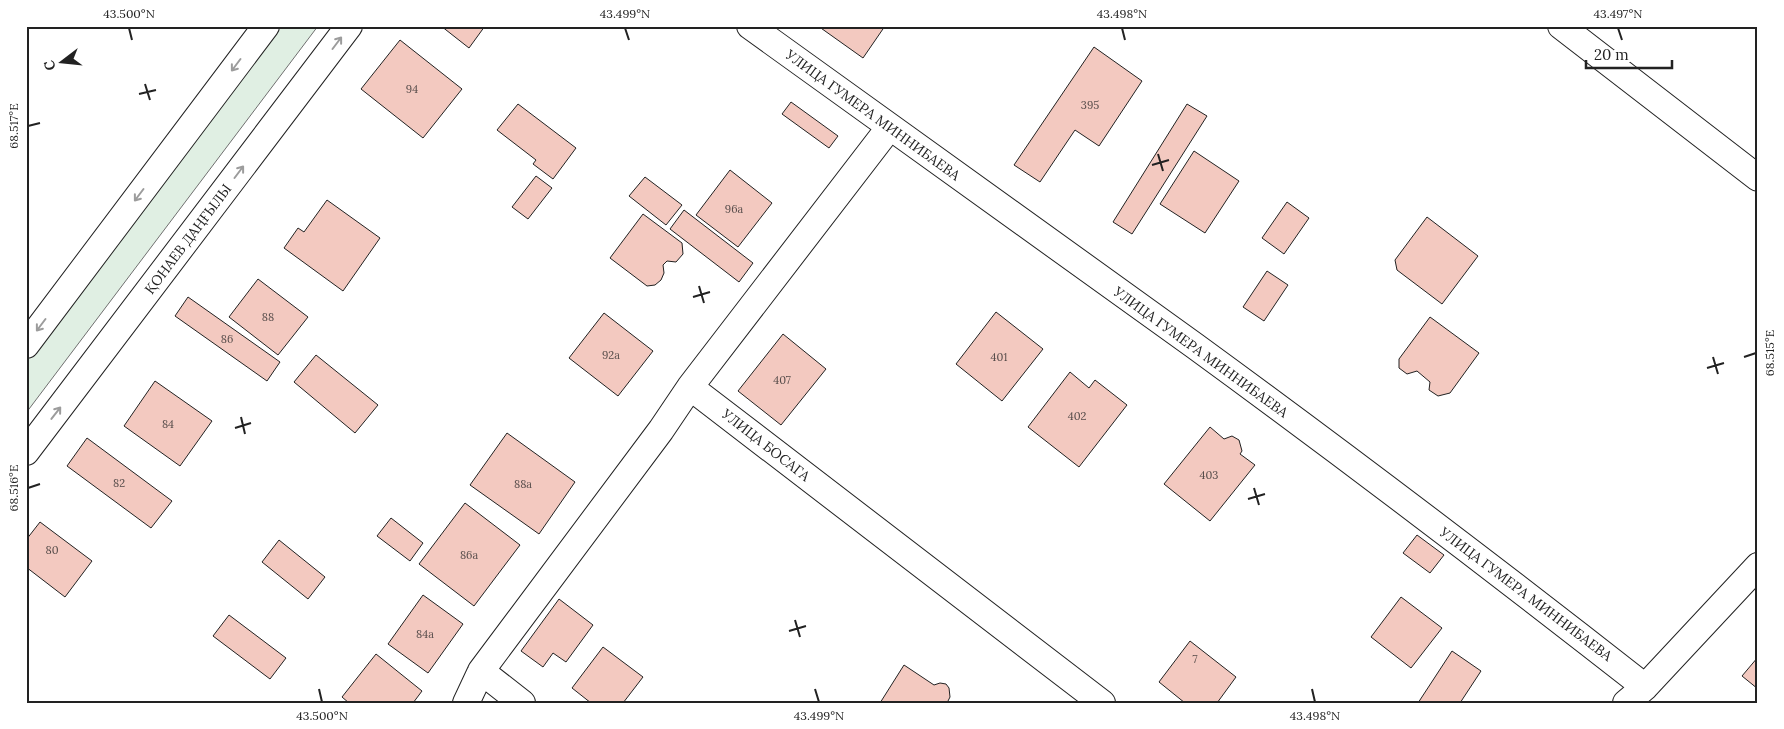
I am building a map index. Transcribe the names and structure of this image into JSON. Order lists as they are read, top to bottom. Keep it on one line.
{"streets":{"street":["УЛИЦА ГУМЕРА МИННИБАЕВА","ҚОНАЕВ ДАҢҒЫЛЫ","УЛИЦА БОСАГА"]},"house_numbers":["94","395","96а","88","86","92а","401","407","402","84","403","82","88а","80","86а","84а","7"],"scale_bar":"20 m","north":"left","coordinates":["43.500°N","43.499°N","43.498°N","43.497°N","68.517°E","68.515°E","68.516°E"]}
